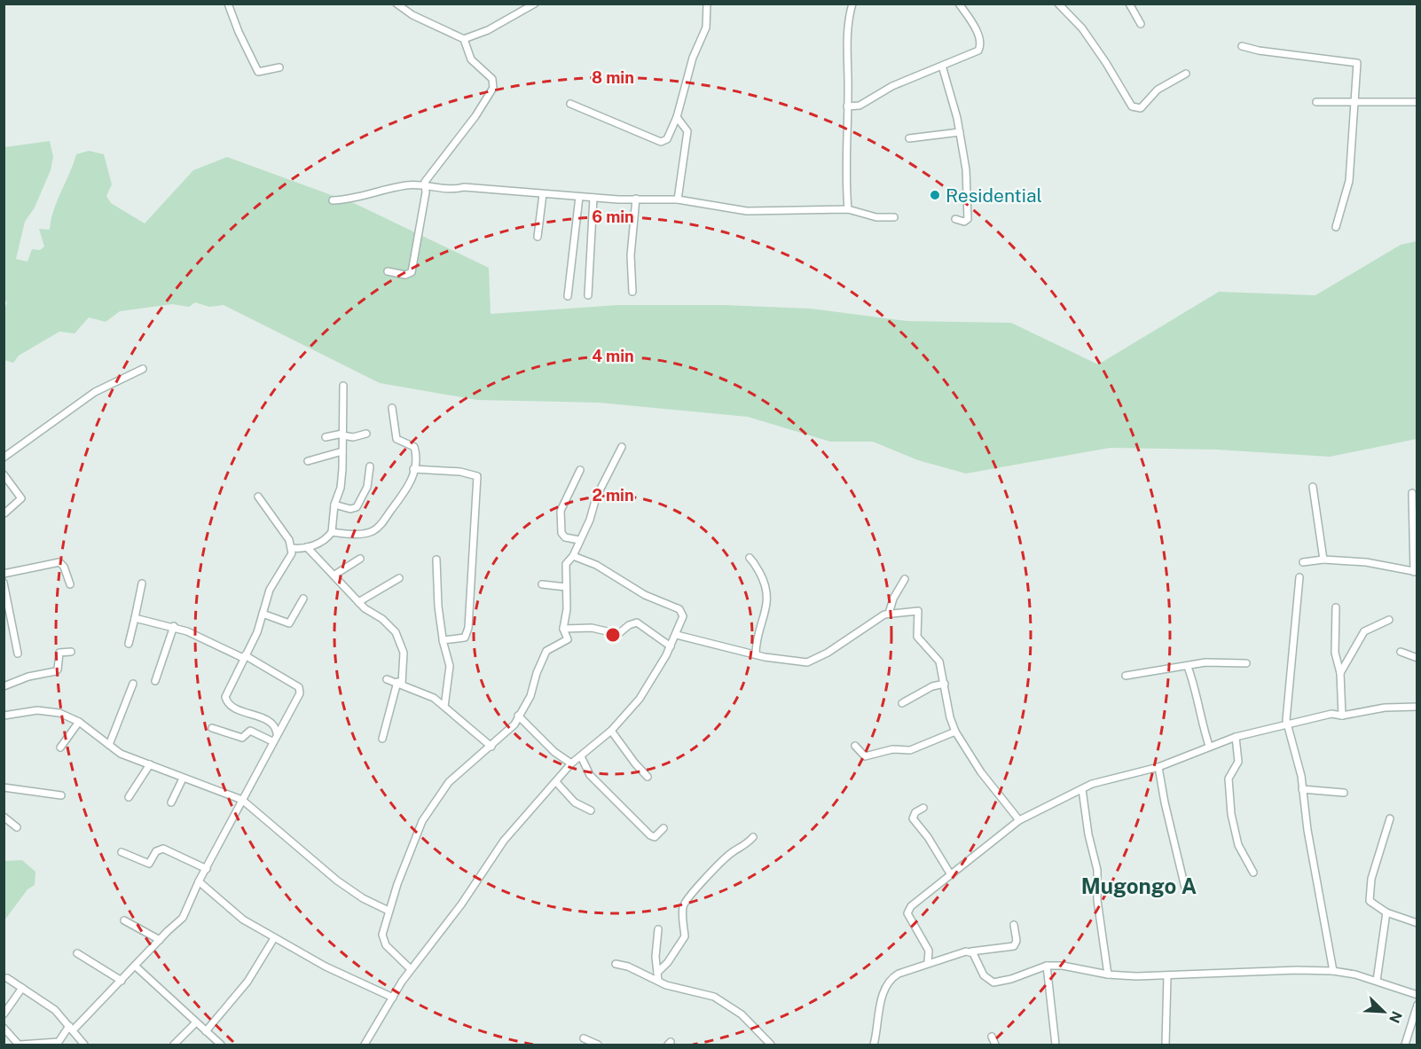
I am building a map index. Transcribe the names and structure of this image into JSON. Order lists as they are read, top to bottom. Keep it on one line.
{"districts":["Mugongo A"],"places":["Residential"],"north":"bottom right","rings":["8 min","6 min","4 min","2 min"]}
